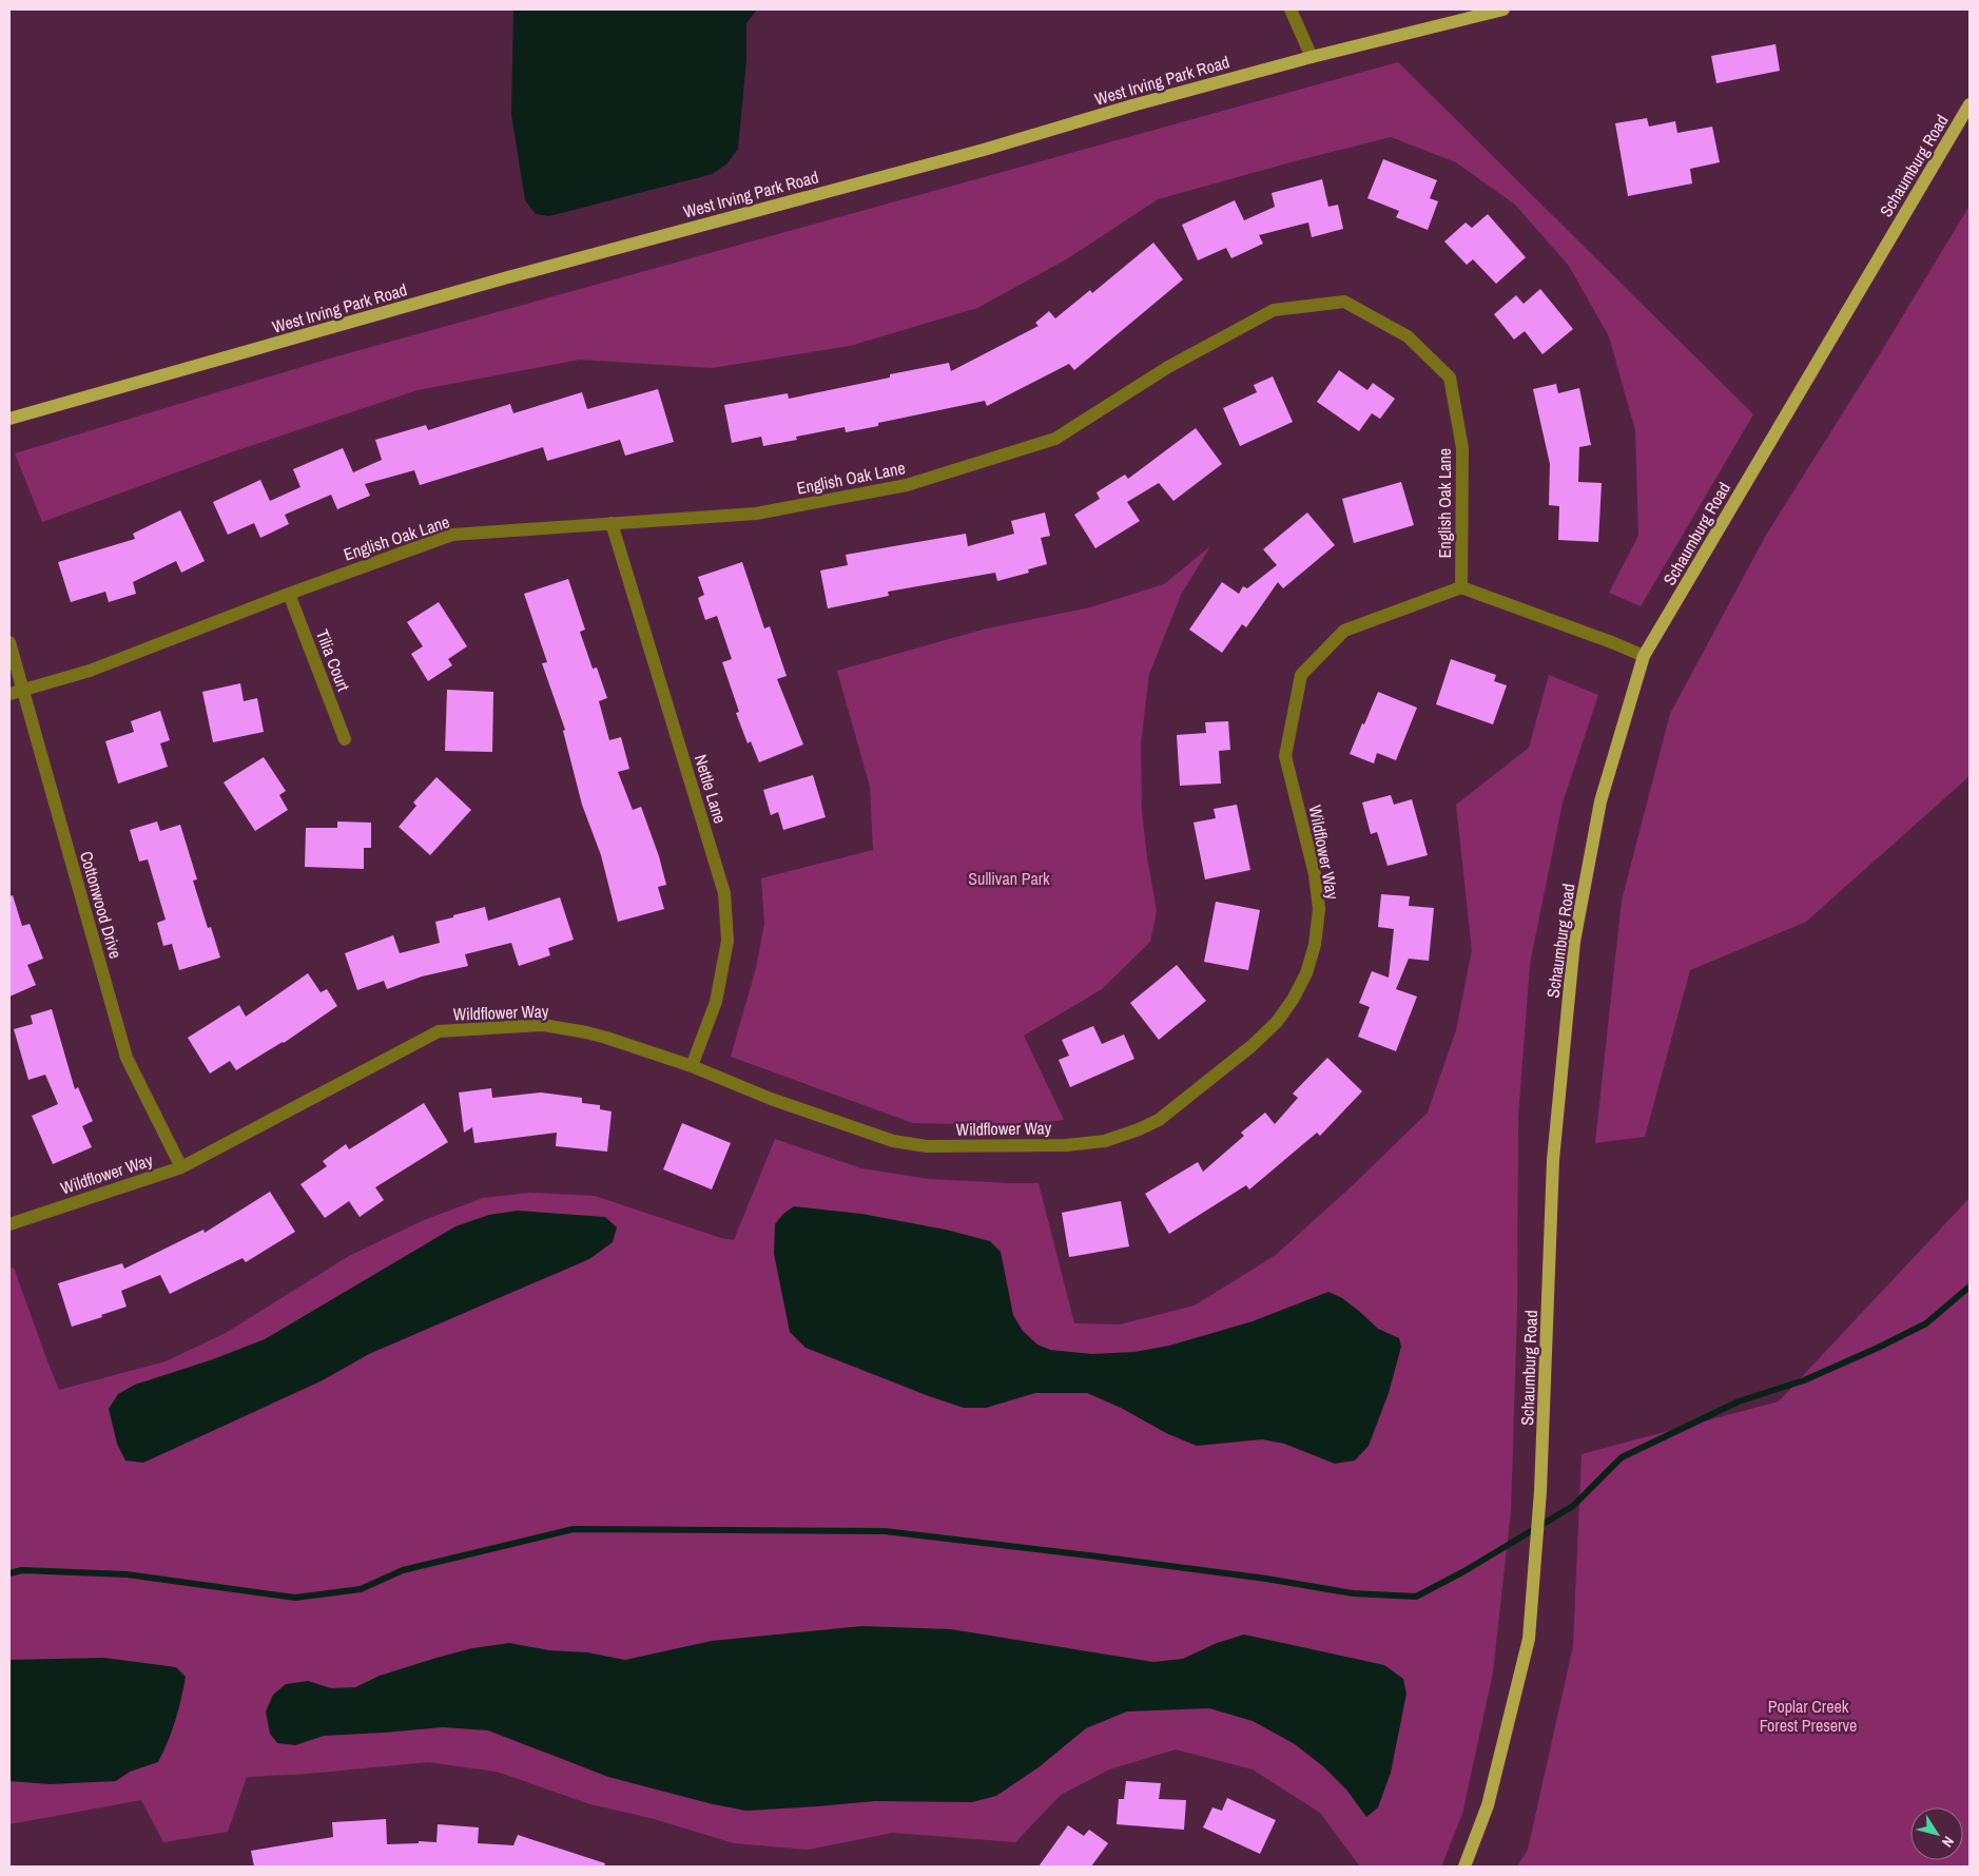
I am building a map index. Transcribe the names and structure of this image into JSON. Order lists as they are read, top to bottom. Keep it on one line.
{"streets":{"main road":["West Irving Park Road","Schaumburg Road"],"street":["English Oak Lane","Tilia Court","Nettle Lane","Wildflower Way","Cottonwood Drive"]},"crossings":[["English Oak Lane","Tilia Court"],["English Oak Lane","Nettle Lane"],["English Oak Lane","Wildflower Way"],["English Oak Lane","Cottonwood Drive"],["Nettle Lane","Wildflower Way"],["Wildflower Way","Cottonwood Drive"]],"parks":["Sullivan Park","Poplar Creek Forest Preserve"],"north":"bottom right"}
